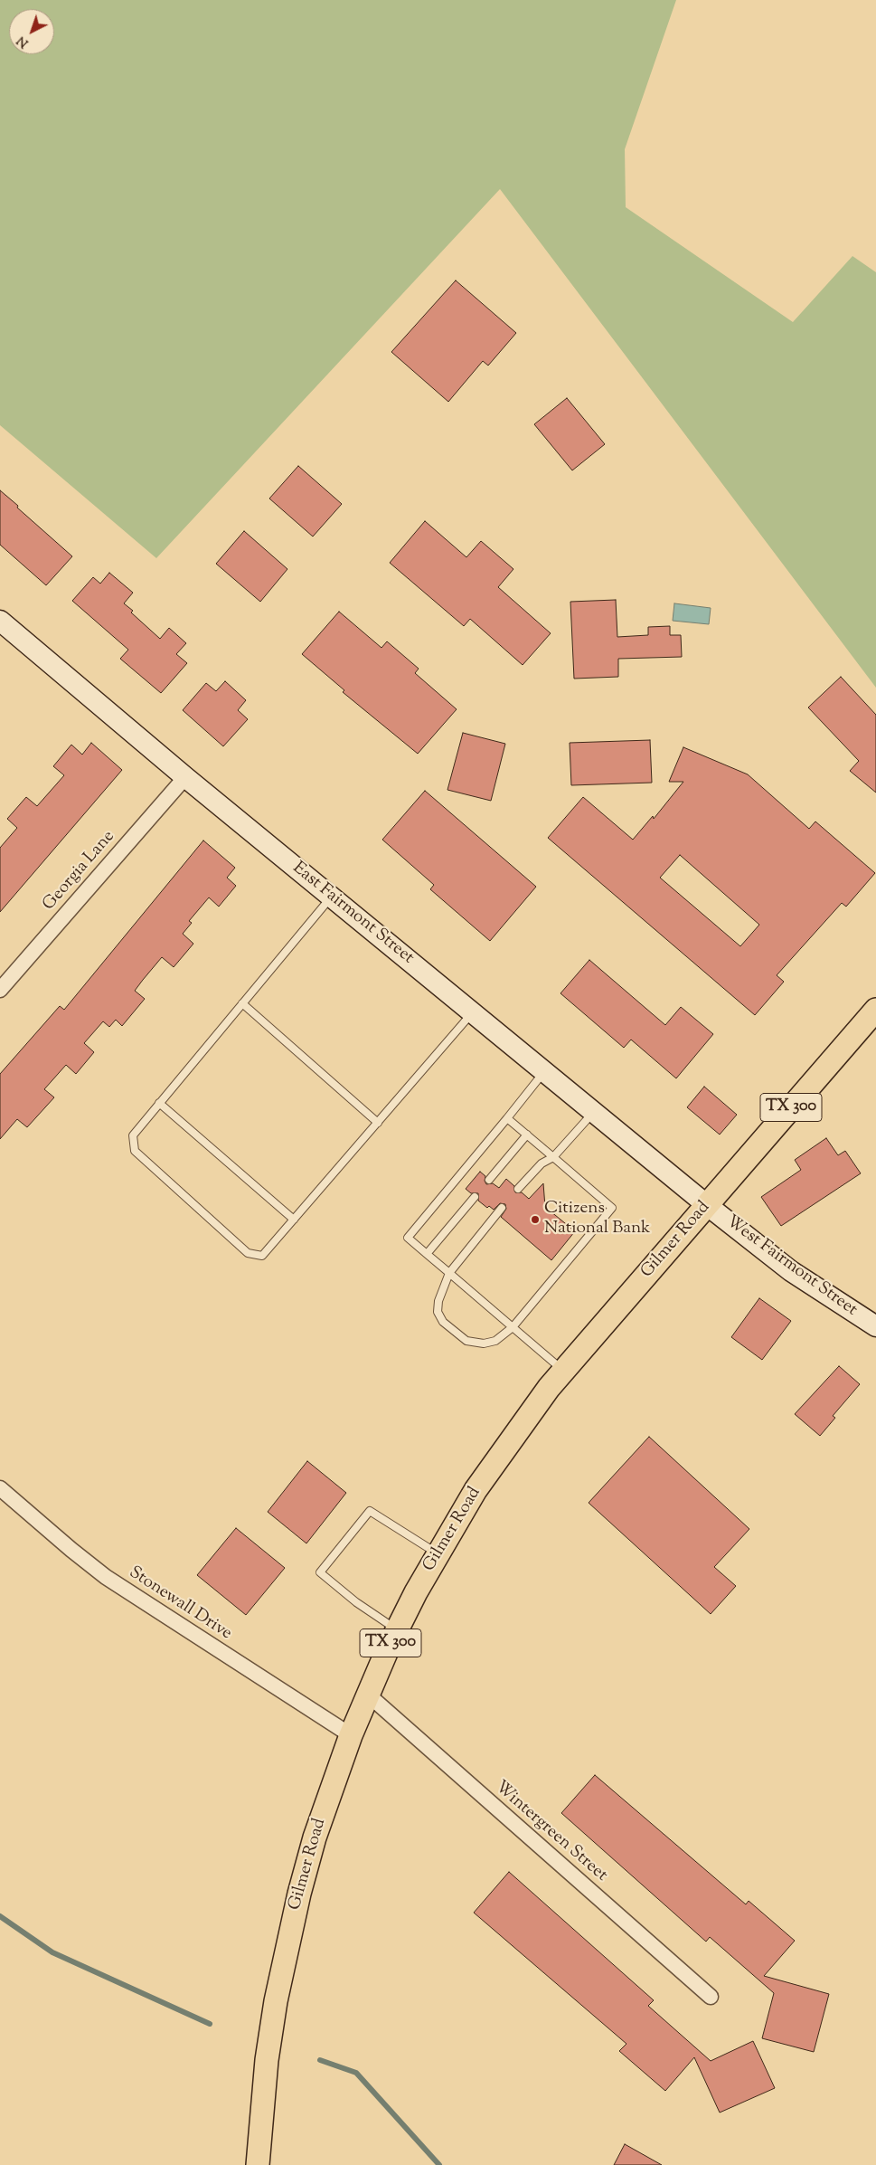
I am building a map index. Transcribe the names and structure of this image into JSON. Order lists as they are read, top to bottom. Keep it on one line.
{"streets":{"main road":["TX 300","Gilmer Road"],"street":["Georgia Lane","East Fairmont Street","West Fairmont Street","Stonewall Drive","Wintergreen Street"]},"crossings":[["Georgia Lane","East Fairmont Street"],["East Fairmont Street","Gilmer Road"],["East Fairmont Street","West Fairmont Street"],["Gilmer Road","West Fairmont Street"],["Gilmer Road","Stonewall Drive"],["Gilmer Road","Wintergreen Street"]],"places":["Citizens National Bank"],"north":"bottom left"}
